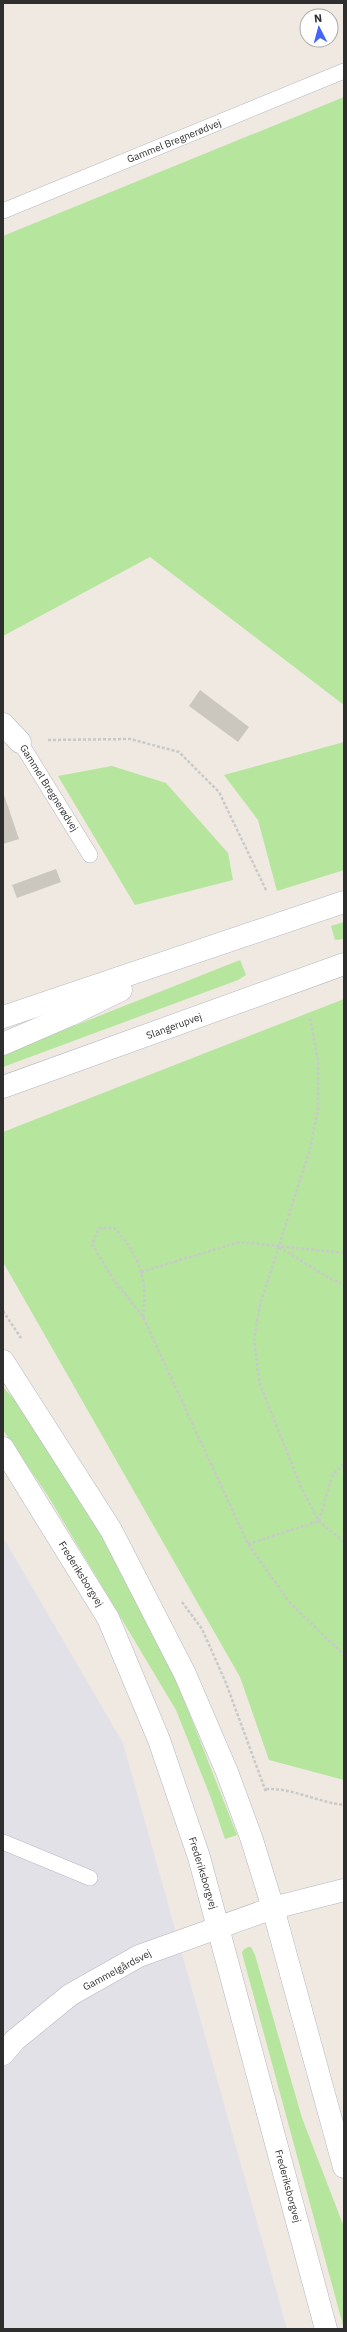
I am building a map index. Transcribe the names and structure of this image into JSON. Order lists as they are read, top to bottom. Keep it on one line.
{"streets":{"street":["Gammel Bregnerødvej","Slangerupvej","Frederiksborgvej","Gammelgårdsvej"]},"crossings":[["Frederiksborgvej","Gammelgårdsvej"]],"north":"top"}
